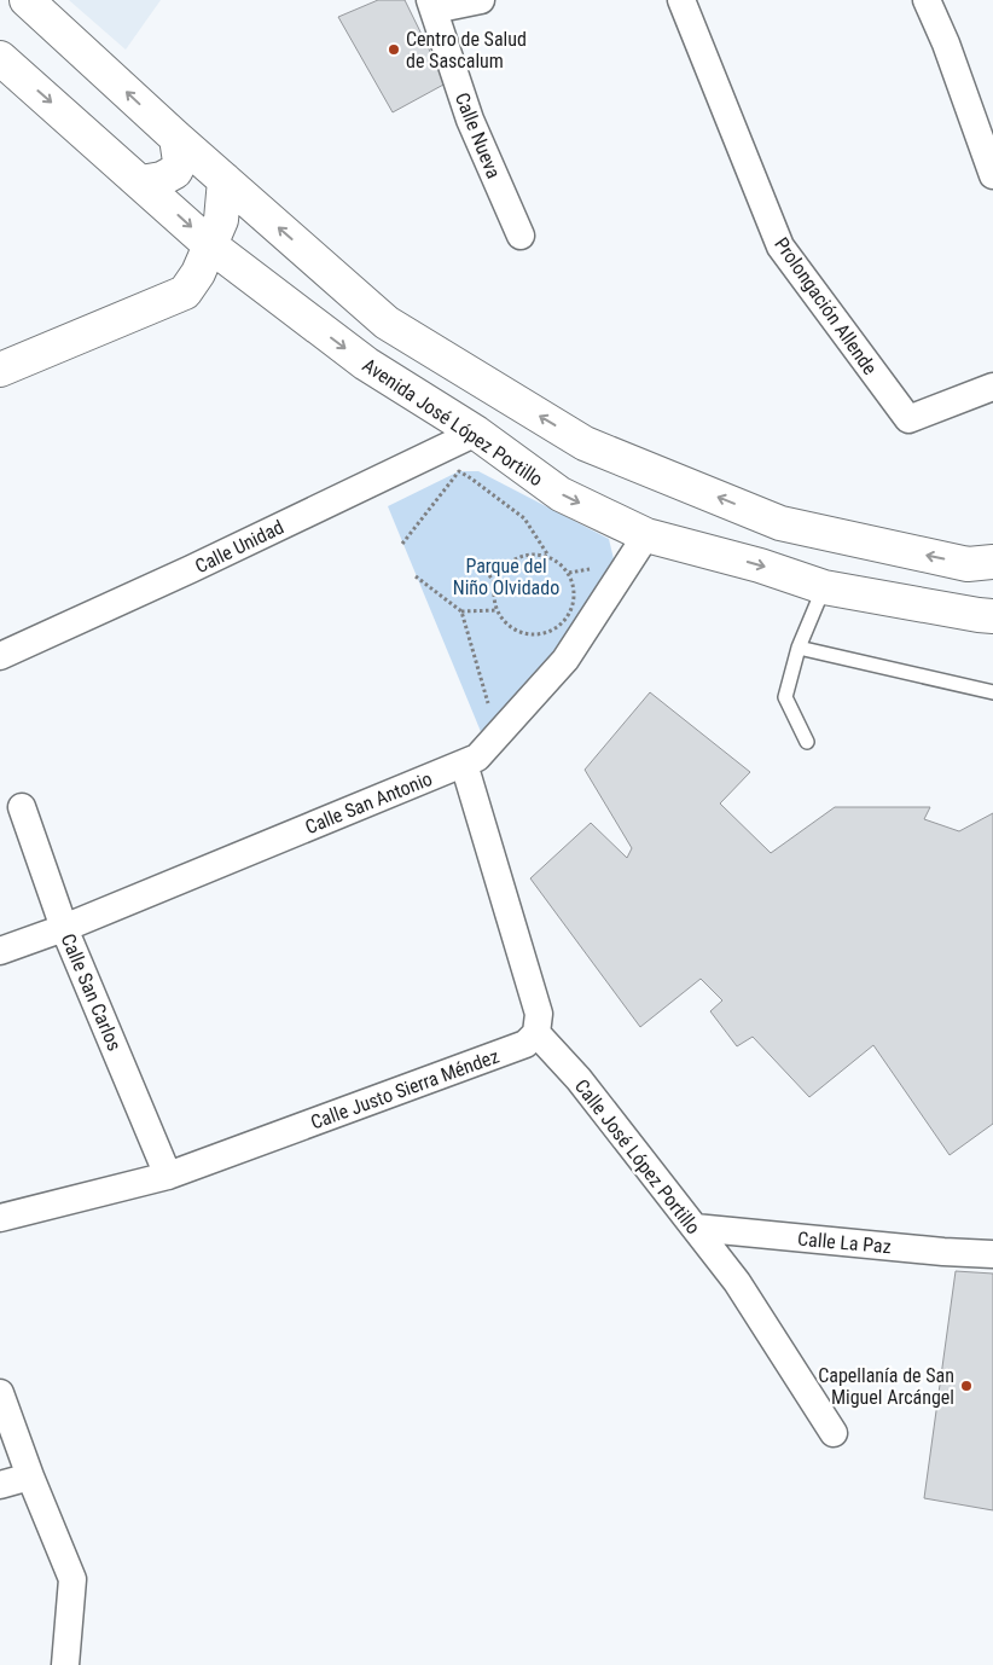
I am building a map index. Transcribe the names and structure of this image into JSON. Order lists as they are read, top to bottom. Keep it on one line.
{"streets":{"main road":["Avenida José López Portillo"],"street":["Calle Nueva","Prolongación Allende","Calle Unidad","Calle San Antonio","Calle San Carlos","Calle Justo Sierra Méndez","Calle José López Portillo","Calle La Paz"]},"crossings":[["Avenida José López Portillo","Calle Unidad"],["Avenida José López Portillo","Calle San Antonio"],["Calle San Antonio","Calle San Carlos"],["Calle San Carlos","Calle Justo Sierra Méndez"],["Calle Justo Sierra Méndez","Calle José López Portillo"],["Calle José López Portillo","Calle La Paz"]],"parks":["Parque del Niño Olvidado"],"places":["Centro de Salud de Sascalum","Capellanía de San Miguel Arcángel"]}
